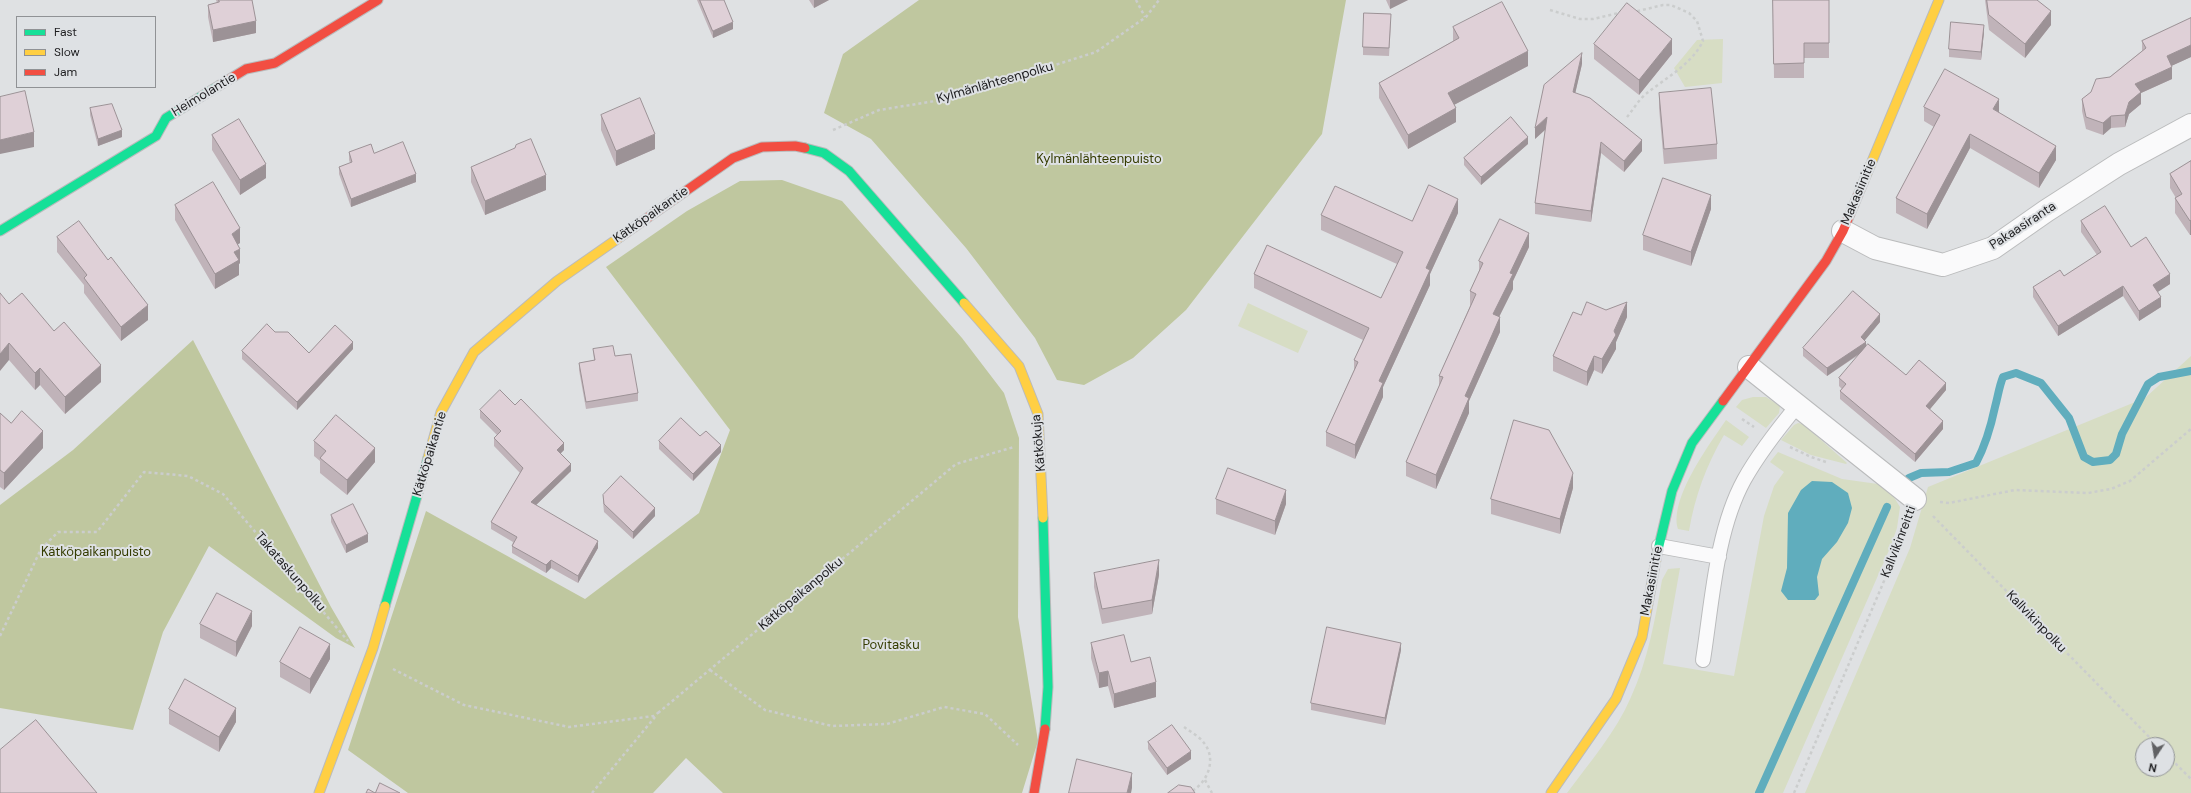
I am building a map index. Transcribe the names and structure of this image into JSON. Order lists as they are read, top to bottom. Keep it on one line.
{"streets":{"street":["Heimolantie","Makasiinitie","Kätköpaikantie","Pakaasiranta","Kätkökuja"],"path":["Kylmänlähteenpolku","Kallvikinreitti","Takataskunpolku","Kätköpaikanpolku","Kallvikinpolku"]},"crossings":[["Makasiinitie","Pakaasiranta"],["Kätköpaikantie","Kätkökuja"],["Kätköpaikantie","Takataskunpolku"],["Kätkökuja","Kätköpaikanpolku"],["Kallvikinreitti","Kallvikinpolku"],["Takataskunpolku","Kätköpaikanpolku"]],"parks":["Kylmänlähteenpuisto","Kätköpaikanpuisto","Povitasku"],"legend":["Fast","Slow","Jam"],"north":"bottom"}
